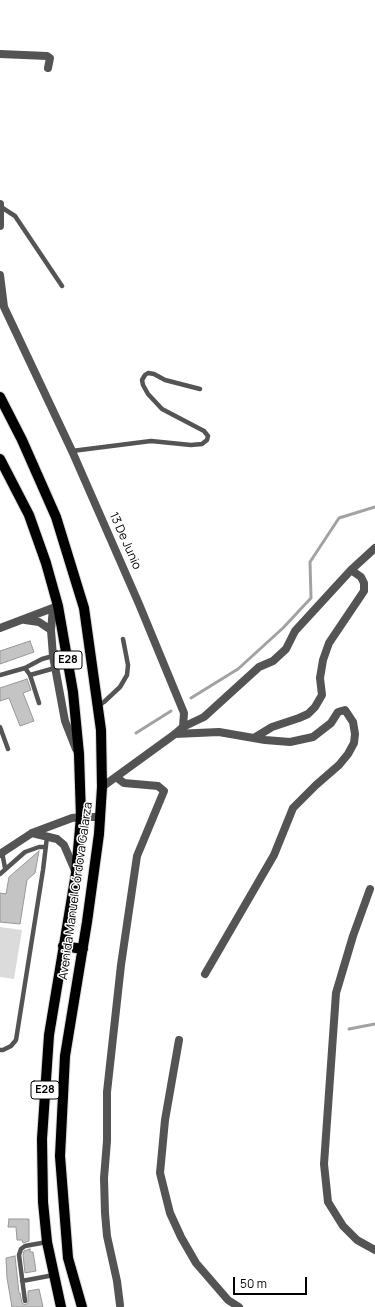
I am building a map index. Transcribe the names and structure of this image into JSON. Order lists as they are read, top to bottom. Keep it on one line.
{"streets":{"main road":["E28","Avenida Manuel Córdova Galarza"],"street":["13 De Junio"]},"scale_bar":"50 m"}
